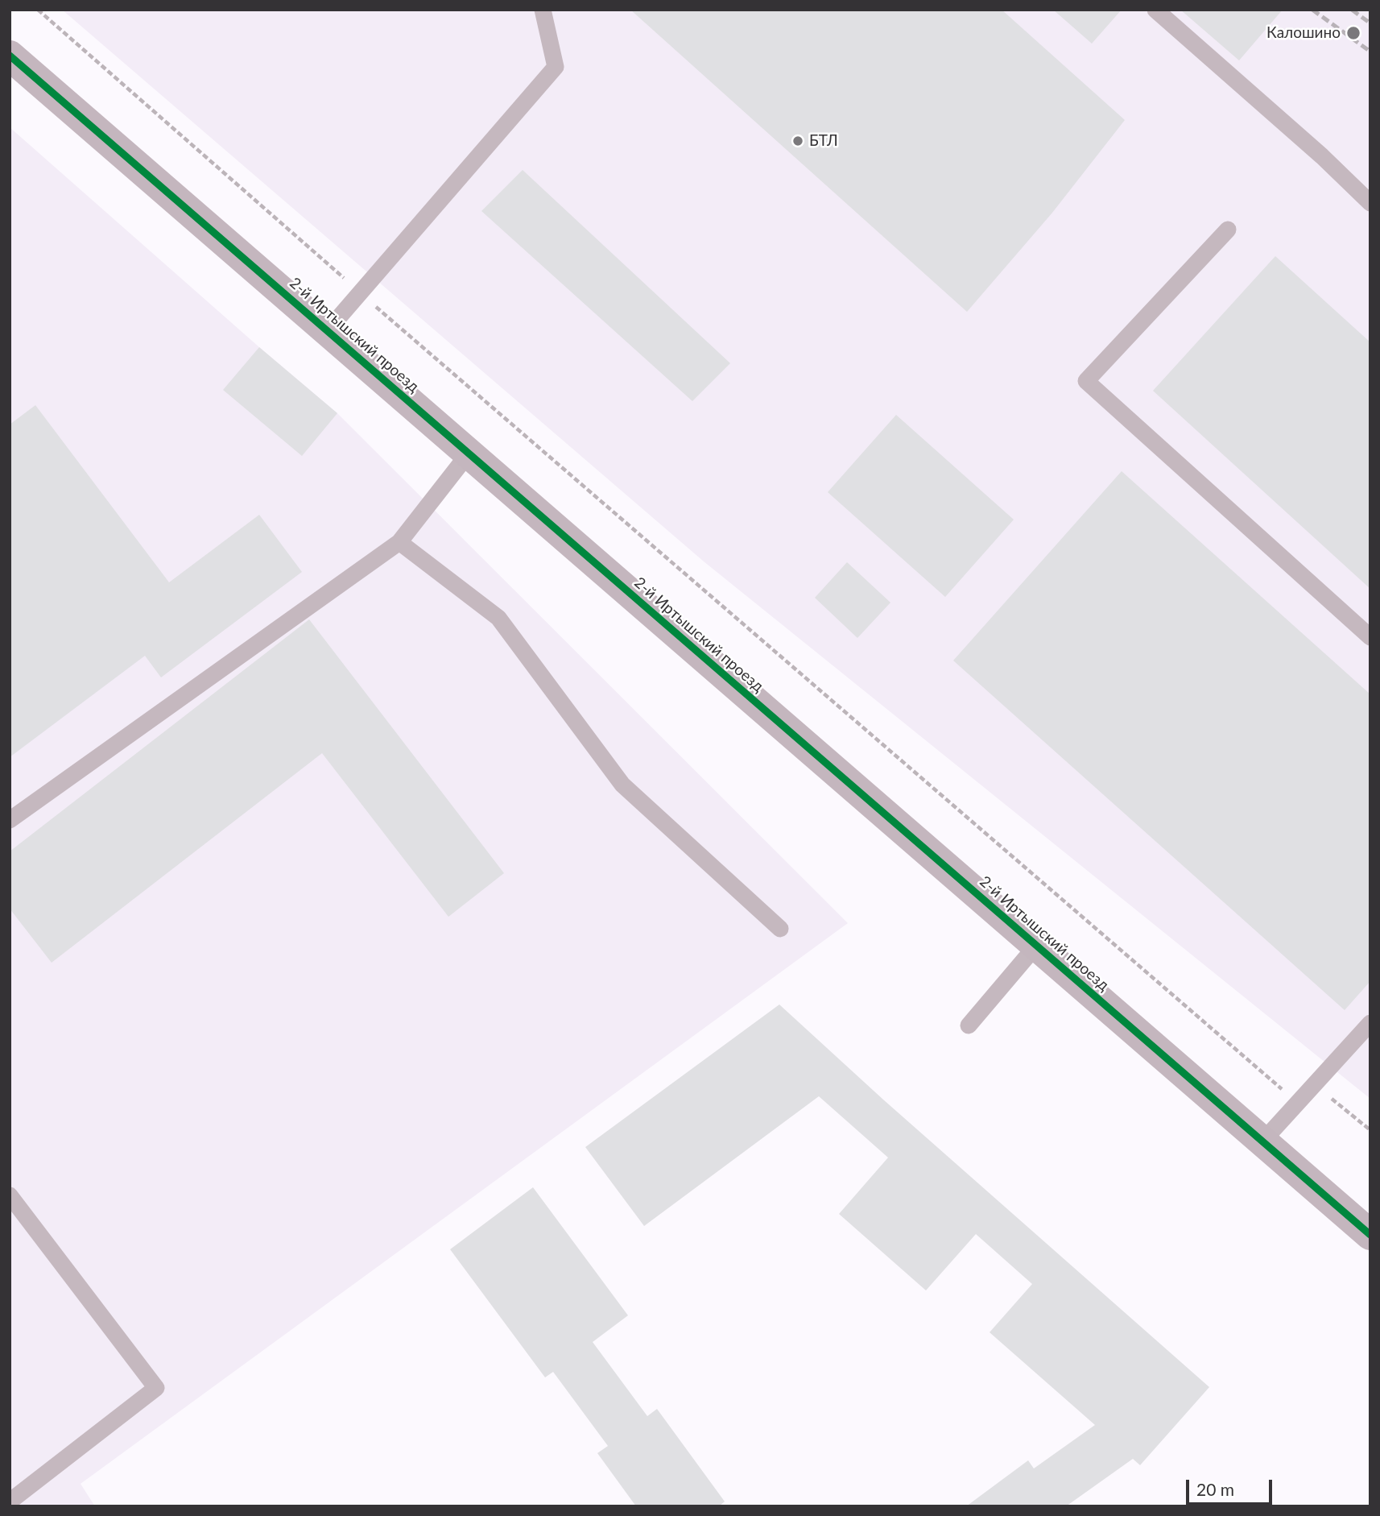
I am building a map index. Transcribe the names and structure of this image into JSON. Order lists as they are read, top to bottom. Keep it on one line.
{"streets":{"street":["2-й Иртышский проезд"]},"places":["Калошино","БТЛ"],"scale_bar":"20 m"}
